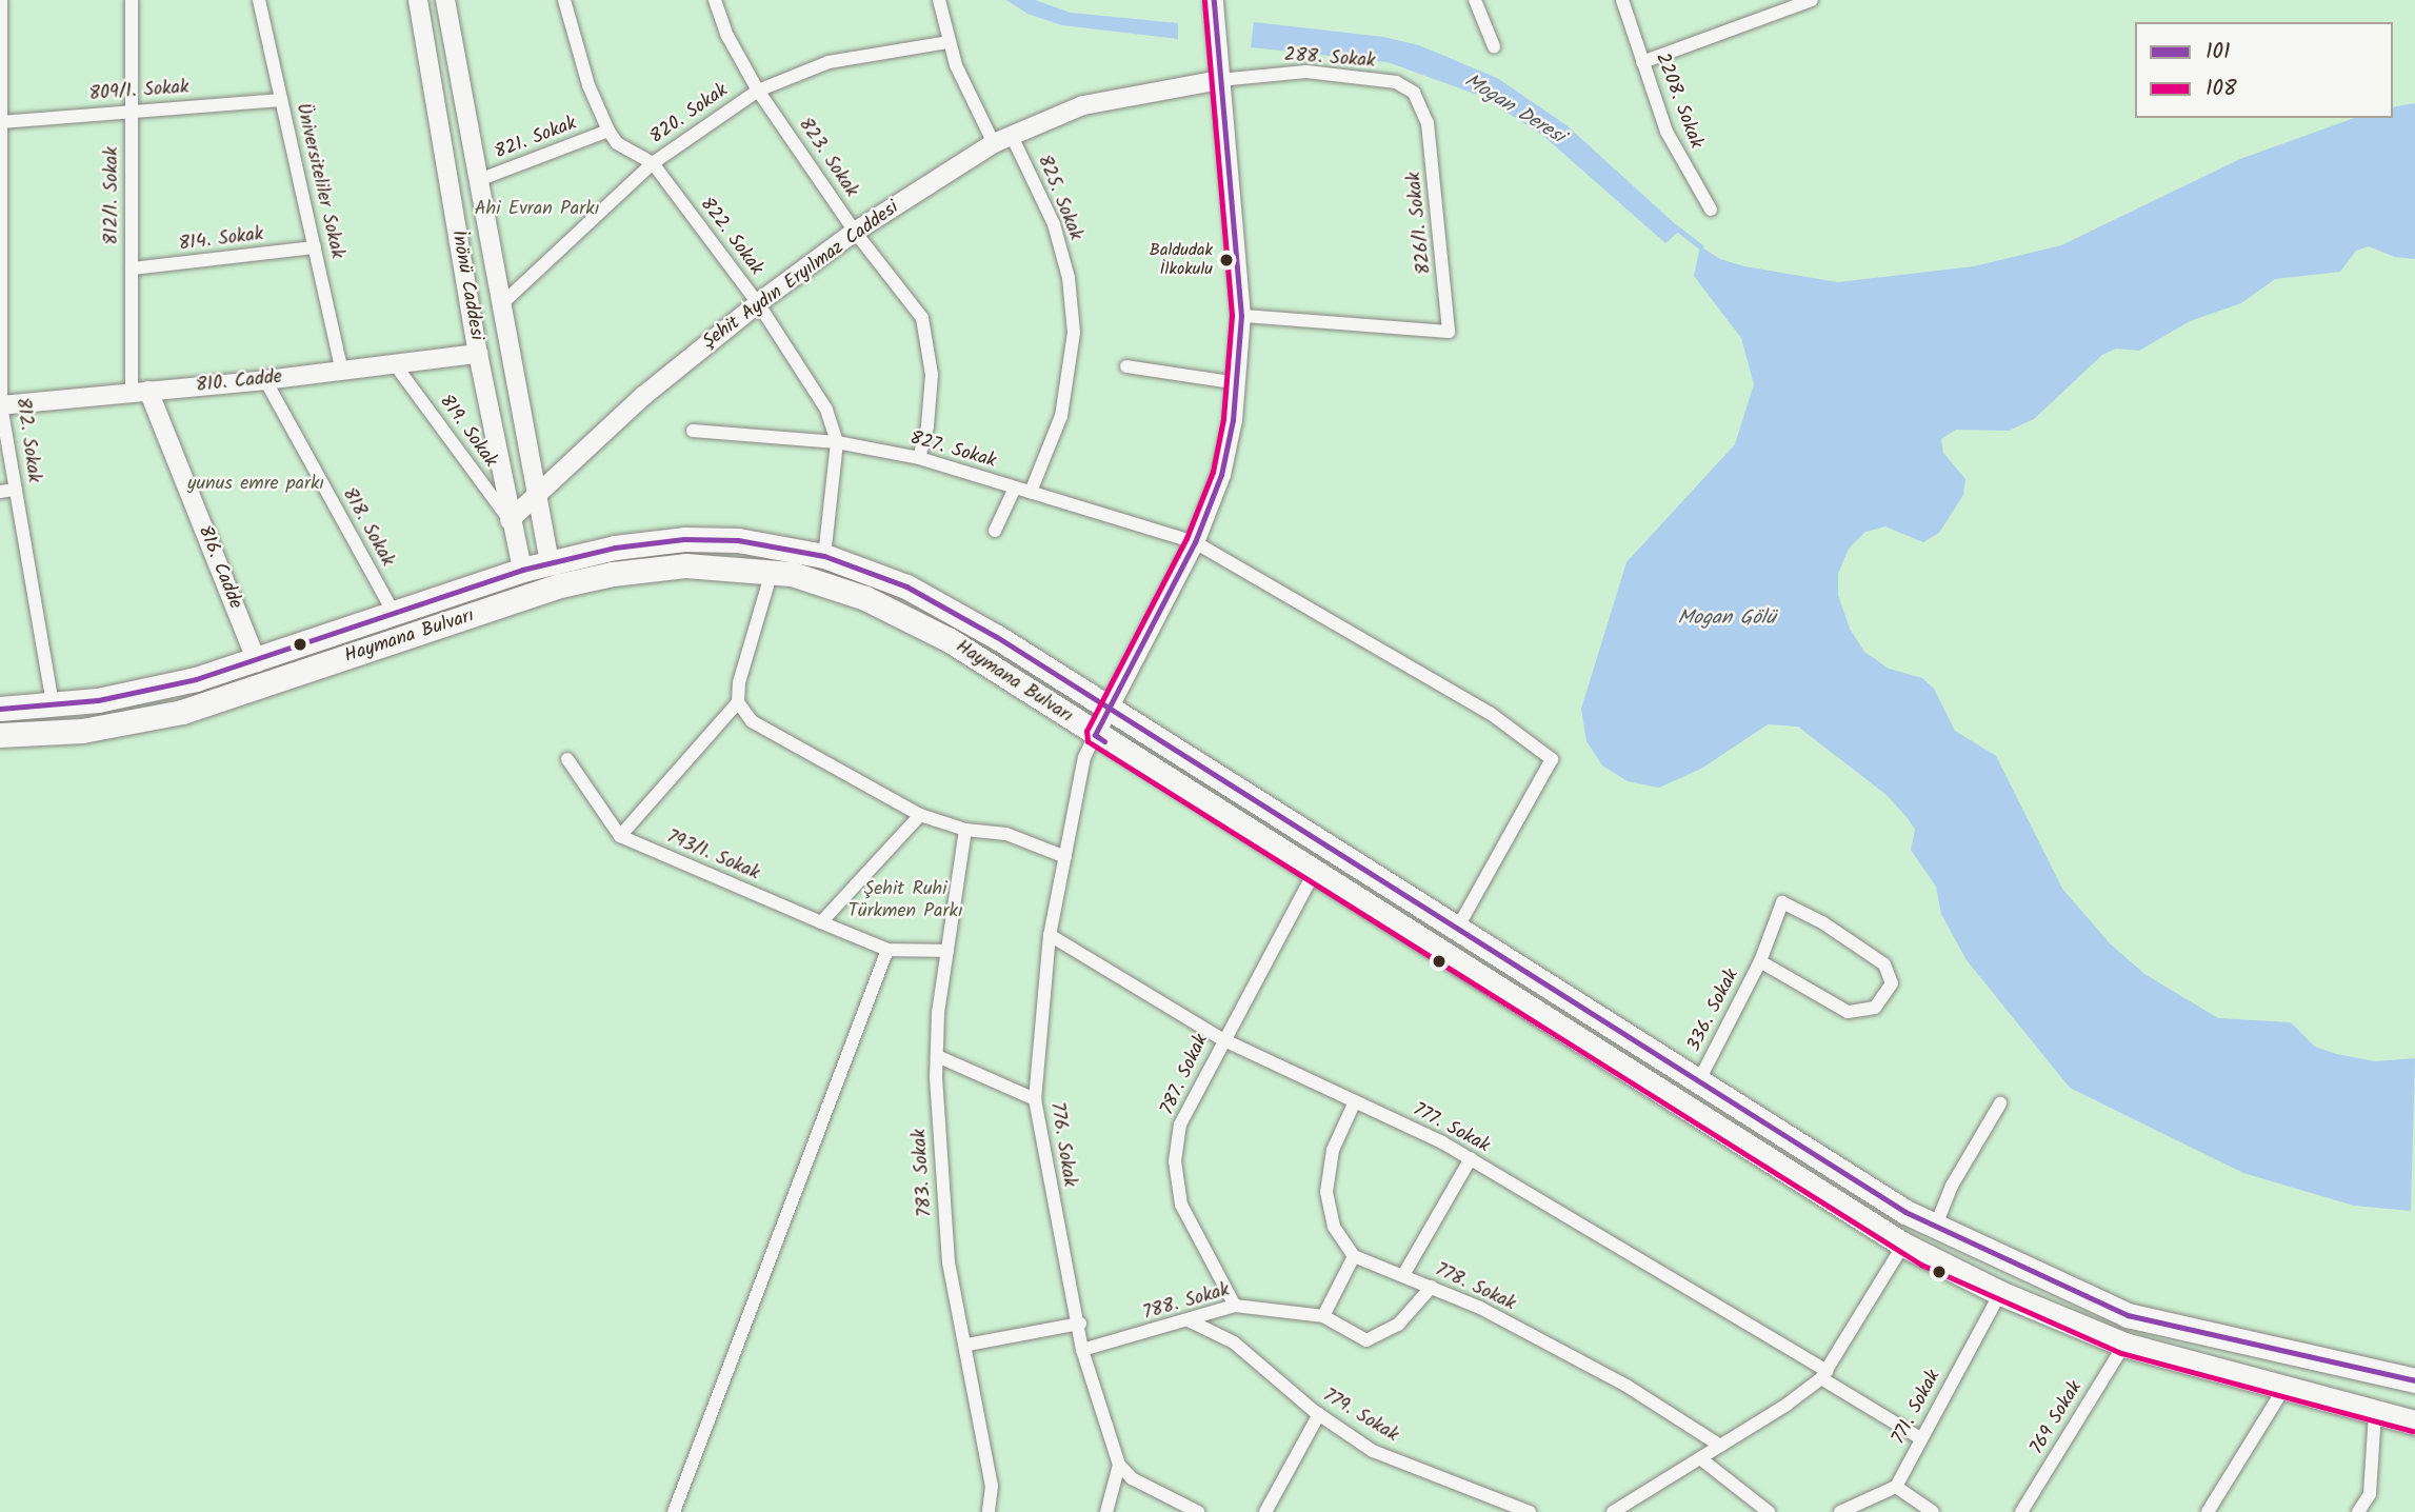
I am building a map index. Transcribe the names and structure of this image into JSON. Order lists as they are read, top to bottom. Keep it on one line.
{"streets":{"highway":["Haymana Bulvarı"],"street":["288. Sokak","809/1. Sokak","2208. Sokak","820. Sokak","821. Sokak","823. Sokak","Üniversiteliler Sokak","812/1. Sokak","825. Sokak","826/1. Sokak","822. Sokak","814. Sokak","Şehit Aydın Eryılmaz Caddesi","İnönü Caddesi","810. Cadde","819. Sokak","812. Sokak","827. Sokak","818. Sokak","816. Cadde","793/1. Sokak","336. Sokak","787. Sokak","777. Sokak","776. Sokak","783. Sokak","778. Sokak","788. Sokak","771. Sokak","779. Sokak","769 Sokak"]},"crossings":[["288. Sokak","826/1. Sokak"],["288. Sokak","Şehit Aydın Eryılmaz Caddesi"],["809/1. Sokak","Üniversiteliler Sokak"],["809/1. Sokak","812/1. Sokak"],["809/1. Sokak","812. Sokak"],["820. Sokak","823. Sokak"],["820. Sokak","822. Sokak"],["821. Sokak","822. Sokak"],["823. Sokak","Şehit Aydın Eryılmaz Caddesi"],["823. Sokak","827. Sokak"],["Üniversiteliler Sokak","814. Sokak"],["Üniversiteliler Sokak","810. Cadde"],["812/1. Sokak","814. Sokak"],["812/1. Sokak","810. Cadde"],["812/1. Sokak","816. Cadde"],["825. Sokak","Şehit Aydın Eryılmaz Caddesi"],["825. Sokak","827. Sokak"],["822. Sokak","Şehit Aydın Eryılmaz Caddesi"],["822. Sokak","827. Sokak"],["822. Sokak","Haymana Bulvarı"],["Şehit Aydın Eryılmaz Caddesi","İnönü Caddesi"],["Şehit Aydın Eryılmaz Caddesi","819. Sokak"],["İnönü Caddesi","810. Cadde"],["İnönü Caddesi","819. Sokak"],["İnönü Caddesi","Haymana Bulvarı"],["810. Cadde","819. Sokak"],["810. Cadde","812. Sokak"],["810. Cadde","818. Sokak"],["810. Cadde","816. Cadde"],["812. Sokak","Haymana Bulvarı"],["827. Sokak","Haymana Bulvarı"],["818. Sokak","Haymana Bulvarı"],["816. Cadde","Haymana Bulvarı"],["Haymana Bulvarı","336. Sokak"],["Haymana Bulvarı","787. Sokak"],["Haymana Bulvarı","776. Sokak"],["Haymana Bulvarı","771. Sokak"],["Haymana Bulvarı","769 Sokak"],["787. Sokak","777. Sokak"],["787. Sokak","788. Sokak"],["777. Sokak","776. Sokak"],["777. Sokak","771. Sokak"],["776. Sokak","788. Sokak"],["788. Sokak","779. Sokak"]],"water":["Mogan Deresi","Mogan Gölü"],"parks":["Ahi Evran Parkı","yunus emre parkı","Şehit Ruhi Türkmen Parkı"],"places":["Baldudak İlkokulu"],"lines":["transit line 101","transit line 108"],"legend":["101","108"]}
